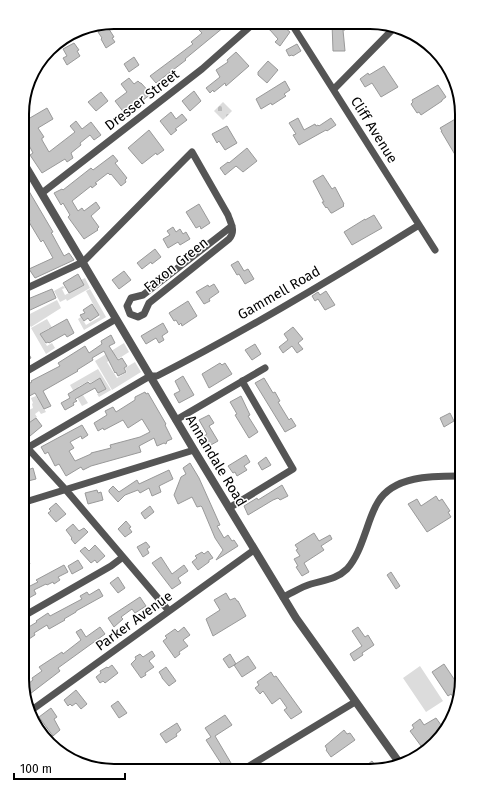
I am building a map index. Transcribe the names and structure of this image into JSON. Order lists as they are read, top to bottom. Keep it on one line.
{"streets":{"street":["Dresser Street","Cliff Avenue","Faxon Green","Gammell Road","Annandale Road","Parker Avenue"]},"crossings":[["Dresser Street","Annandale Road"],["Cliff Avenue","Gammell Road"],["Gammell Road","Annandale Road"],["Annandale Road","Parker Avenue"]],"scale_bar":"100 m"}
